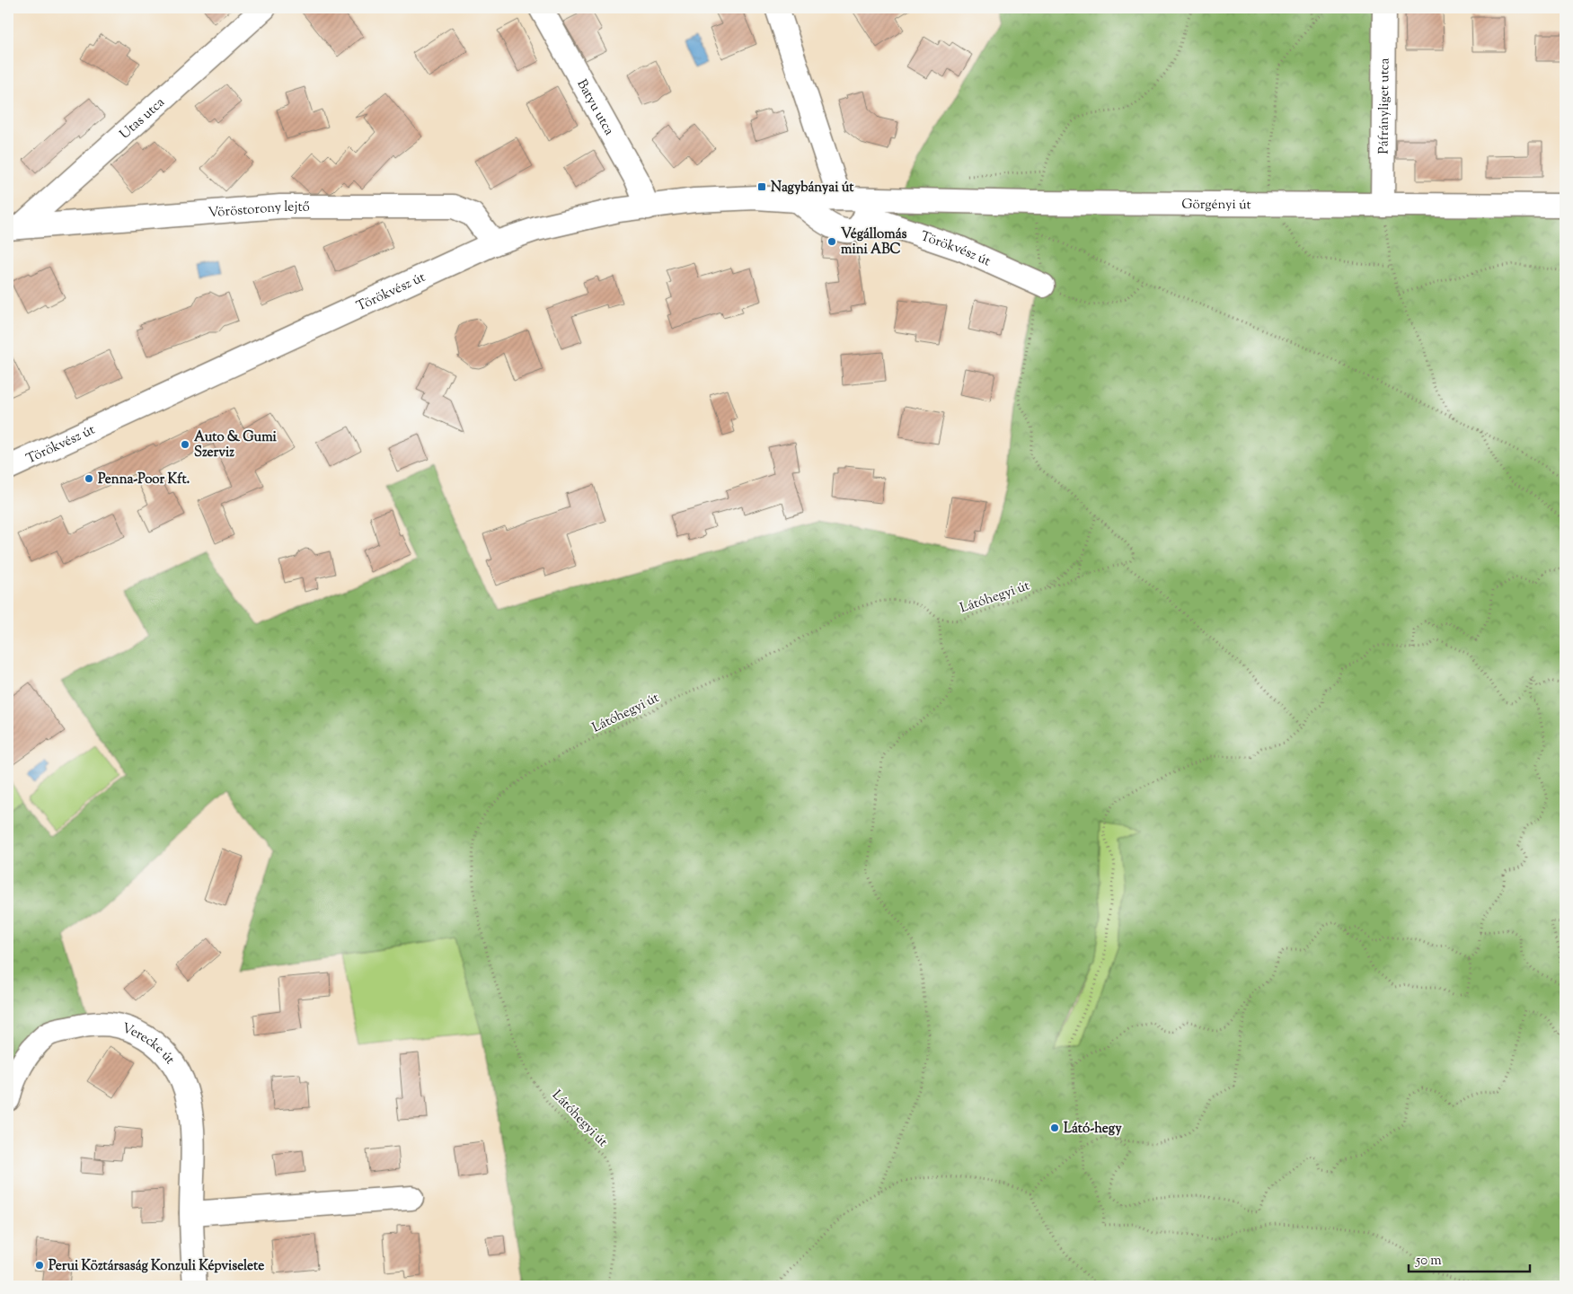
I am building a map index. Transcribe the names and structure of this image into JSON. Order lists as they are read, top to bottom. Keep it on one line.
{"streets":{"street":["Páfrányliget utca","Batyu utca","Utas utca","Görgényi út","Vöröstorony lejtő","Törökvész út","Verecke út"],"path":["Látóhegyi út"]},"crossings":[["Páfrányliget utca","Görgényi út"],["Batyu utca","Törökvész út"],["Utas utca","Vöröstorony lejtő"],["Görgényi út","Törökvész út"],["Vöröstorony lejtő","Törökvész út"]],"places":{"transit":["Nagybányai út"],"other":["Végállomás mini ABC","Auto & Gumi Szerviz","Penna-Poor Kft.","Látó-hegy","Perui Köztársaság Konzuli Képviselete"]},"scale_bar":"50 m"}
